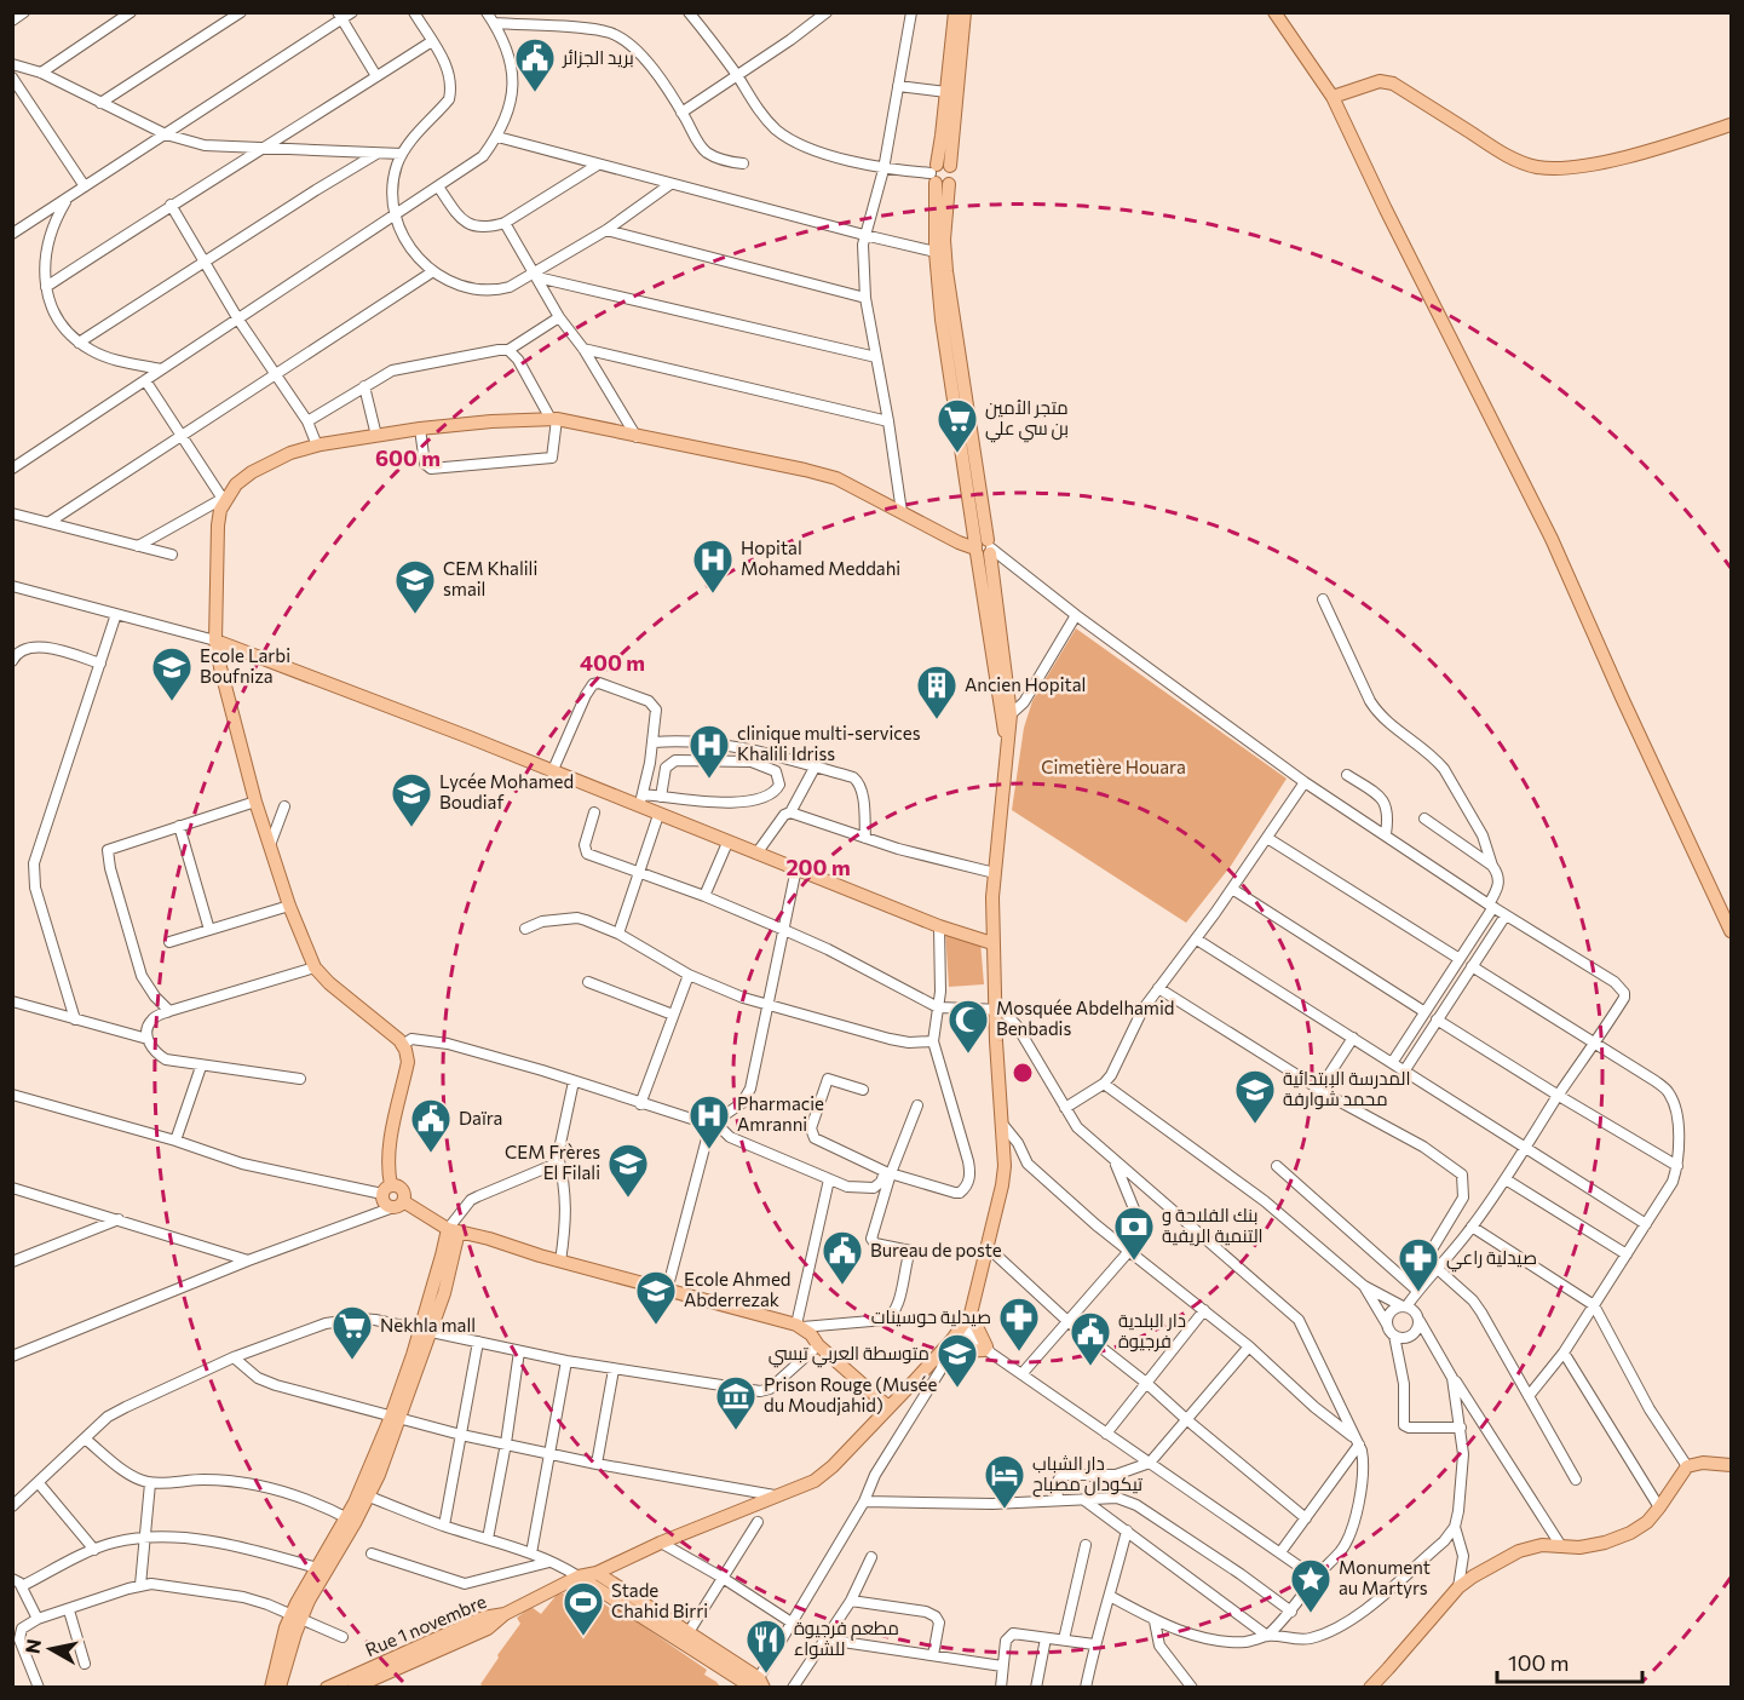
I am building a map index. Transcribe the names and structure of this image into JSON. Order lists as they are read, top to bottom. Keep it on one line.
{"streets":{"main road":["Rue 1 novembre"]},"parks":["Cimetière Houara"],"places":{"public building":["بريد الجزائر","Daïra","Bureau de poste","دار البلدية فرجيوة"],"supermarket":["متجر الأمين بن سي علي","Nekhla mall"],"hospital":["Hopital Mohamed Meddahi","clinique multi-services Khalili Idriss","Pharmacie Amranni"],"school or university":["CEM Khalili smail","Ecole Larbi Boufniza","Lycée Mohamed Boudiaf","المدرسة الإبتدائية محمد شوارفة","CEM Frères El Filali","Ecole Ahmed Abderrezak","متوسطة العربي تبسي"],"building":["Ancien Hopital"],"mosque":["Mosquée Abdelhamid Benbadis"],"bank":["بنك الفلاحة و التنمية الريفية"],"pharmacy":["صيدلية راعي","صيدلية حوسينات"],"museum":["Prison Rouge (Musée du Moudjahid)"],"hotel":["دار الشباب تيكودان مصباح"],"place":["Monument au Martyrs"],"sports":["Stade Chahid Birri"],"restaurant":["مطعم فرجيوة للشواء"]},"scale_bar":"100 m","north":"left","rings":["600 m","400 m","200 m"]}
